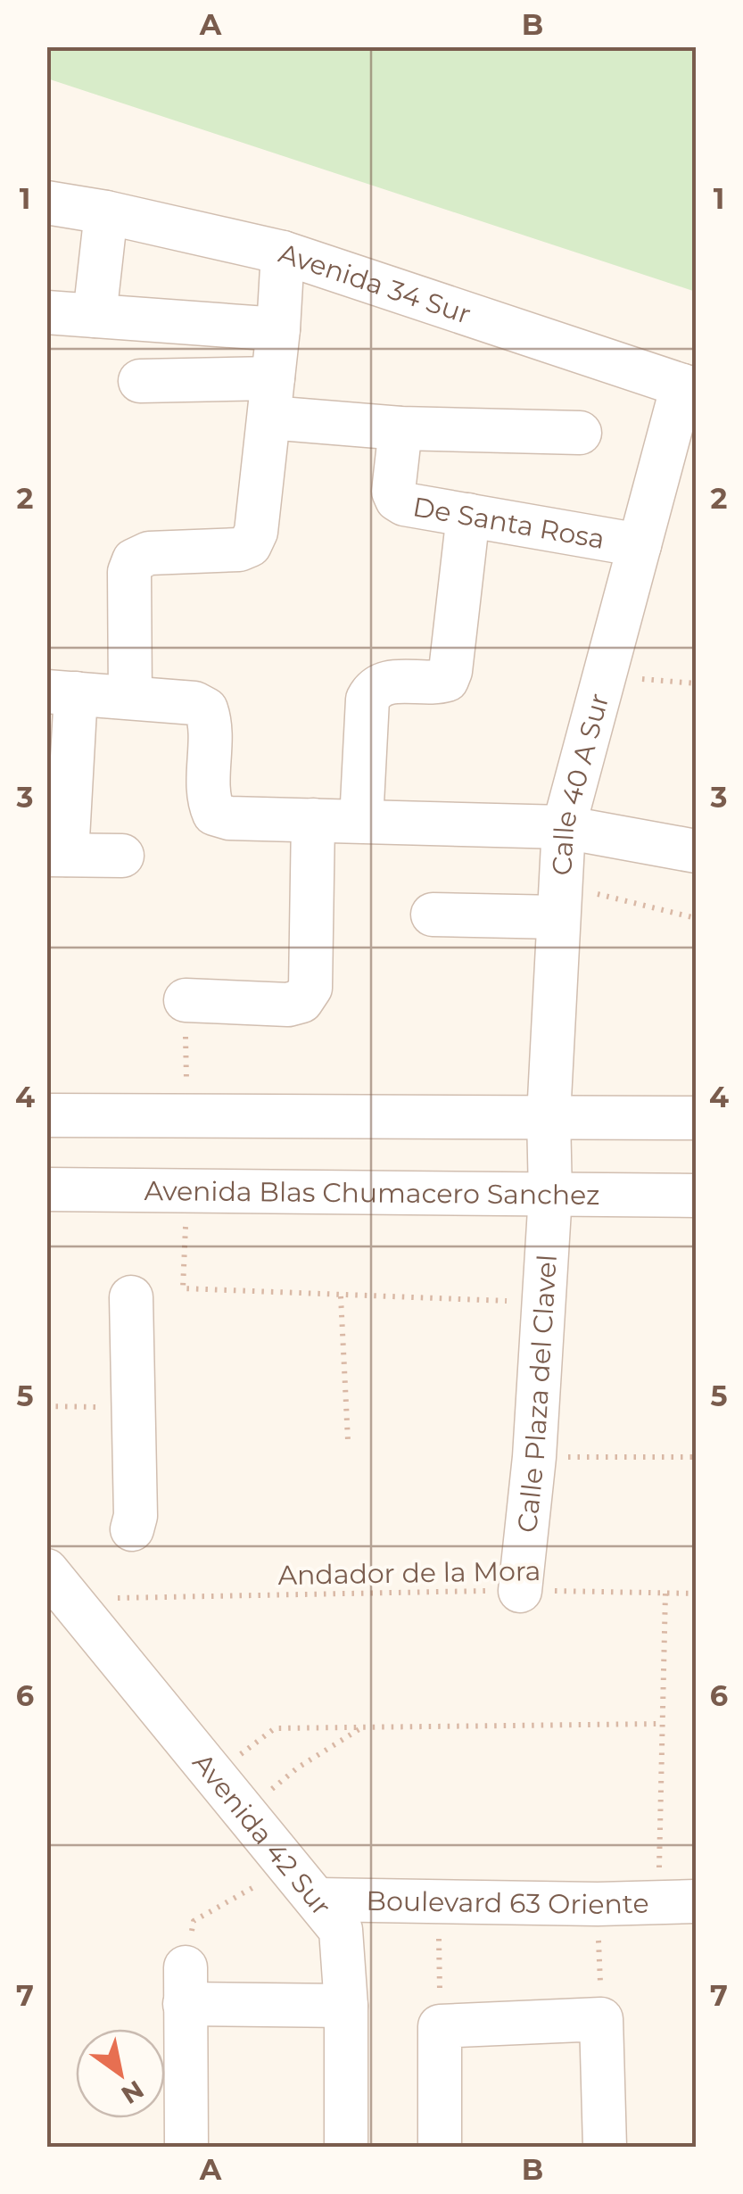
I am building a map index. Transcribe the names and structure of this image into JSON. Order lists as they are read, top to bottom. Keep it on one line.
{"streets":{"street":["Avenida 34 Sur","De Santa Rosa","Calle 40 A Sur","Avenida Blas Chumacero Sanchez","Calle Plaza del Clavel","Avenida 42 Sur","Boulevard 63 Oriente"],"path":["Andador de la Mora"]},"crossings":[["Avenida 34 Sur","Calle 40 A Sur"],["De Santa Rosa","Calle 40 A Sur"],["Calle 40 A Sur","Avenida Blas Chumacero Sanchez"],["Calle 40 A Sur","Calle Plaza del Clavel"],["Avenida Blas Chumacero Sanchez","Calle Plaza del Clavel"],["Calle Plaza del Clavel","Andador de la Mora"],["Avenida 42 Sur","Boulevard 63 Oriente"]],"north":"bottom right","grid":{"columns":["A","B"],"rows":["1","2","3","4","5","6","7"]}}
